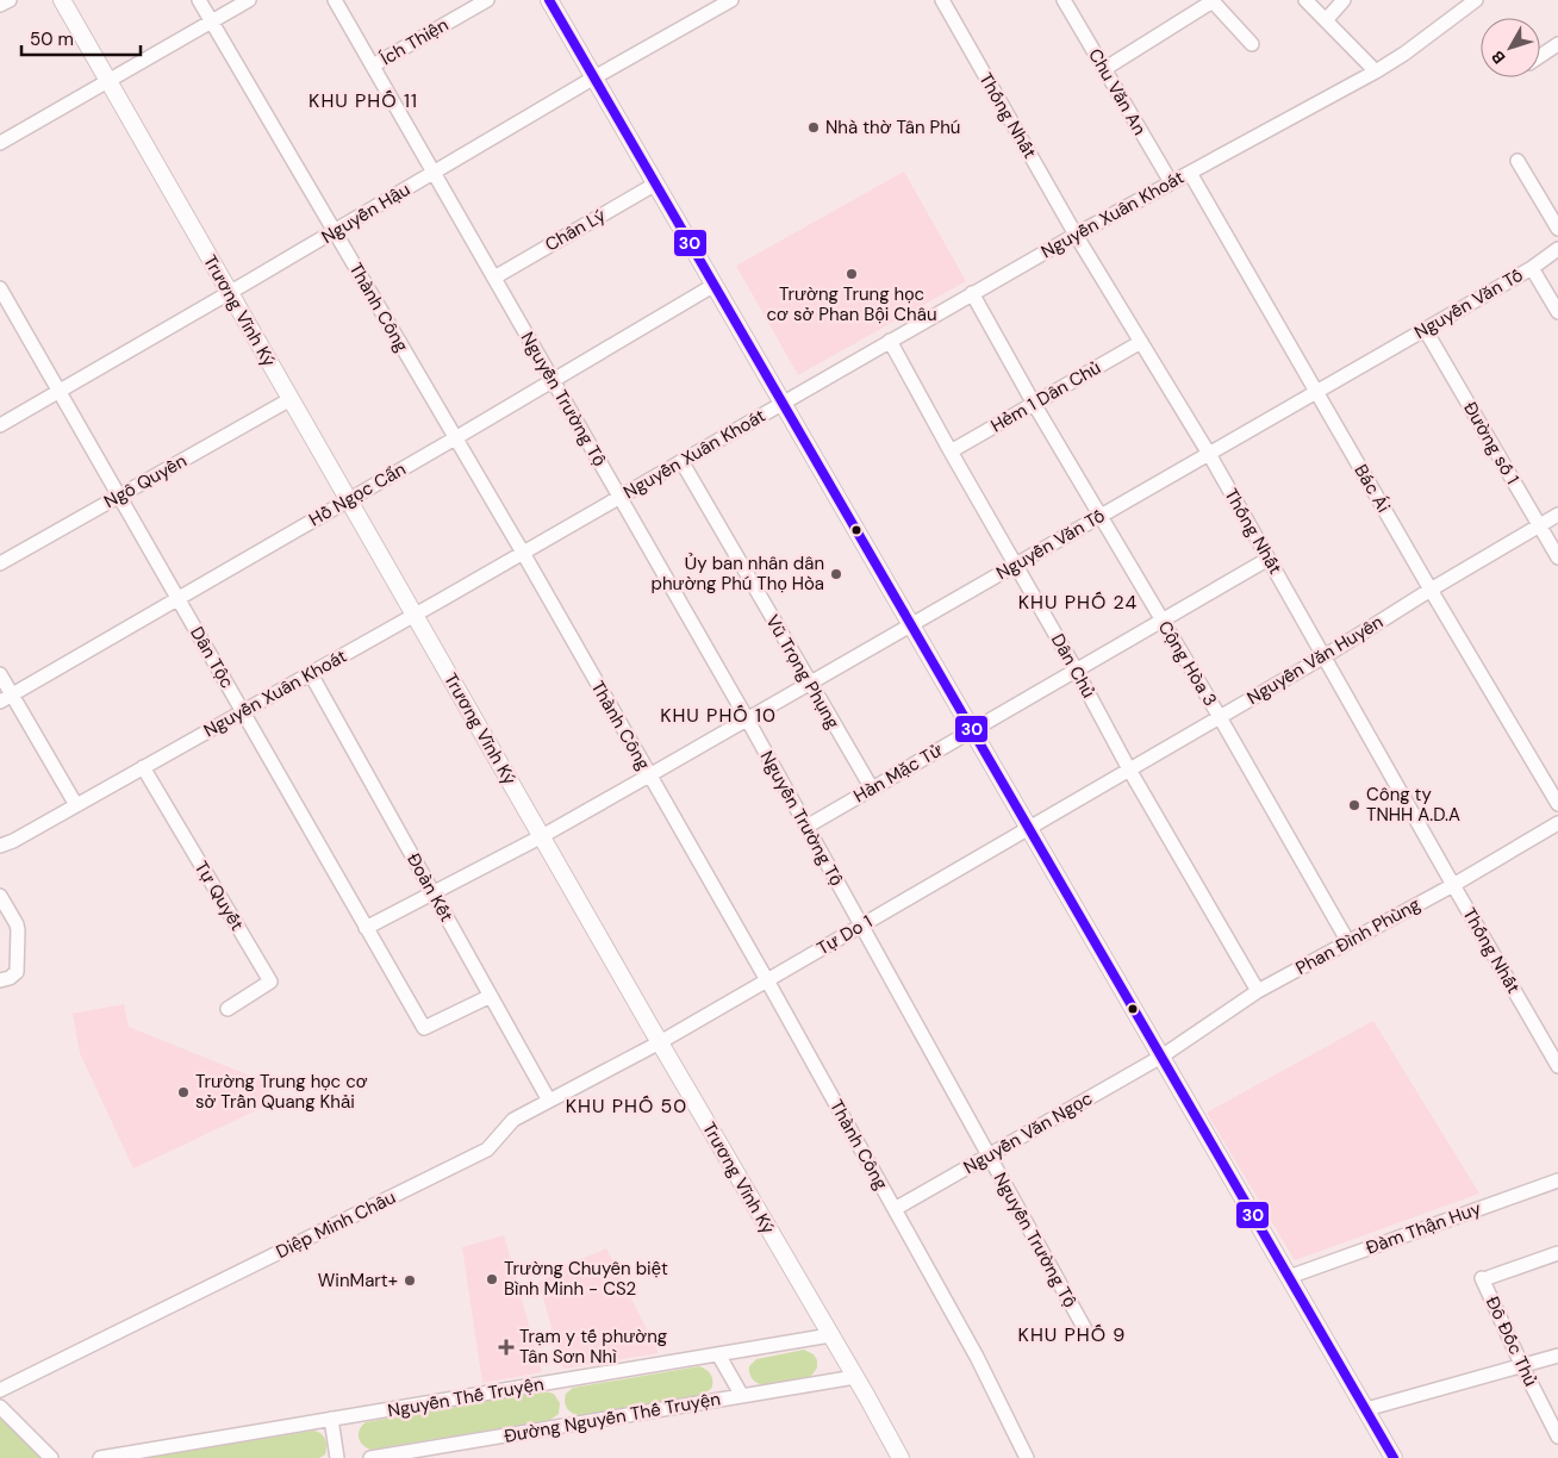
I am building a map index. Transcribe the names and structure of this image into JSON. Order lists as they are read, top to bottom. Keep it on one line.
{"streets":{"street":["Ích Thiện","Chu Văn An","Thống Nhất","Nguyễn Hậu","Nguyễn Xuân Khoát","Chân Lý","Nguyễn Văn Tố","Thành Công","Trương Vĩnh Ký","Hẻm 1 Dân Chủ","Nguyễn Trường Tộ","Đường số 1","Ngô Quyền","Bác Ái","Hồ Ngọc Cẩn","Dân Tộc","Nguyễn Văn Huyên","Cộng Hòa 3","Dân Chủ","Vũ Trọng Phụng","Hàn Mặc Tử","Đoàn Kết","Tự Quyết","Tự Do 1","Phan Đình Phùng","Nguyễn Văn Ngọc","Diệp Minh Châu","Đàm Thận Huy","Đô Đốc Thủ","Nguyễn Thế Truyện","Đường Nguyễn Thế Truyện"]},"crossings":[["Ích Thiện","Nguyễn Trường Tộ"],["Chu Văn An","Nguyễn Xuân Khoát"],["Thống Nhất","Nguyễn Xuân Khoát"],["Thống Nhất","Nguyễn Văn Tố"],["Thống Nhất","Hẻm 1 Dân Chủ"],["Thống Nhất","Nguyễn Văn Huyên"],["Thống Nhất","Hàn Mặc Tử"],["Thống Nhất","Phan Đình Phùng"],["Nguyễn Hậu","Thành Công"],["Nguyễn Hậu","Trương Vĩnh Ký"],["Nguyễn Hậu","Nguyễn Trường Tộ"],["Nguyễn Hậu","Dân Tộc"],["Nguyễn Xuân Khoát","Thành Công"],["Nguyễn Xuân Khoát","Trương Vĩnh Ký"],["Nguyễn Xuân Khoát","Nguyễn Trường Tộ"],["Nguyễn Xuân Khoát","Bác Ái"],["Nguyễn Xuân Khoát","Dân Tộc"],["Nguyễn Xuân Khoát","Cộng Hòa 3"],["Nguyễn Xuân Khoát","Dân Chủ"],["Nguyễn Xuân Khoát","Vũ Trọng Phụng"],["Nguyễn Xuân Khoát","Đoàn Kết"],["Nguyễn Xuân Khoát","Tự Quyết"],["Chân Lý","Nguyễn Trường Tộ"],["Nguyễn Văn Tố","Thành Công"],["Nguyễn Văn Tố","Trương Vĩnh Ký"],["Nguyễn Văn Tố","Nguyễn Trường Tộ"],["Nguyễn Văn Tố","Đường số 1"],["Nguyễn Văn Tố","Bác Ái"],["Nguyễn Văn Tố","Dân Tộc"],["Nguyễn Văn Tố","Cộng Hòa 3"],["Nguyễn Văn Tố","Dân Chủ"],["Nguyễn Văn Tố","Vũ Trọng Phụng"],["Nguyễn Văn Tố","Đoàn Kết"],["Thành Công","Hồ Ngọc Cẩn"],["Thành Công","Tự Do 1"],["Thành Công","Nguyễn Văn Ngọc"],["Trương Vĩnh Ký","Ngô Quyền"],["Trương Vĩnh Ký","Hồ Ngọc Cẩn"],["Trương Vĩnh Ký","Tự Do 1"],["Trương Vĩnh Ký","Diệp Minh Châu"],["Trương Vĩnh Ký","Nguyễn Thế Truyện"],["Trương Vĩnh Ký","Đường Nguyễn Thế Truyện"],["Hẻm 1 Dân Chủ","Cộng Hòa 3"],["Hẻm 1 Dân Chủ","Dân Chủ"],["Nguyễn Trường Tộ","Hồ Ngọc Cẩn"],["Nguyễn Trường Tộ","Hàn Mặc Tử"],["Nguyễn Trường Tộ","Tự Do 1"],["Nguyễn Trường Tộ","Nguyễn Văn Ngọc"],["Đường số 1","Nguyễn Văn Huyên"],["Ngô Quyền","Dân Tộc"],["Bác Ái","Nguyễn Văn Huyên"],["Hồ Ngọc Cẩn","Dân Tộc"],["Dân Tộc","Đoàn Kết"],["Nguyễn Văn Huyên","Cộng Hòa 3"],["Nguyễn Văn Huyên","Dân Chủ"],["Nguyễn Văn Huyên","Tự Do 1"],["Cộng Hòa 3","Hàn Mặc Tử"],["Cộng Hòa 3","Phan Đình Phùng"],["Dân Chủ","Hàn Mặc Tử"],["Dân Chủ","Phan Đình Phùng"],["Vũ Trọng Phụng","Hàn Mặc Tử"],["Đoàn Kết","Diệp Minh Châu"],["Tự Do 1","Diệp Minh Châu"],["Phan Đình Phùng","Nguyễn Văn Ngọc"]],"districts":["KHU PHỐ 11","KHU PHỐ 24","KHU PHỐ 10","KHU PHỐ 50","KHU PHỐ 9"],"places":{"other":["Nhà thờ Tân Phú","Trường Trung học cơ sở Phan Bội Châu","Ủy ban nhân dân phường Phú Thọ Hòa","Công ty TNHH A.D.A","Trường Trung học cơ sở Trần Quang Khải","Trường Chuyên biệt Bình Minh - CS2","WinMart+"],"health":["Trạm y tế phường Tân Sơn Nhì"]},"lines":["transit line 30"],"scale_bar":"50 m","north":"bottom left"}
